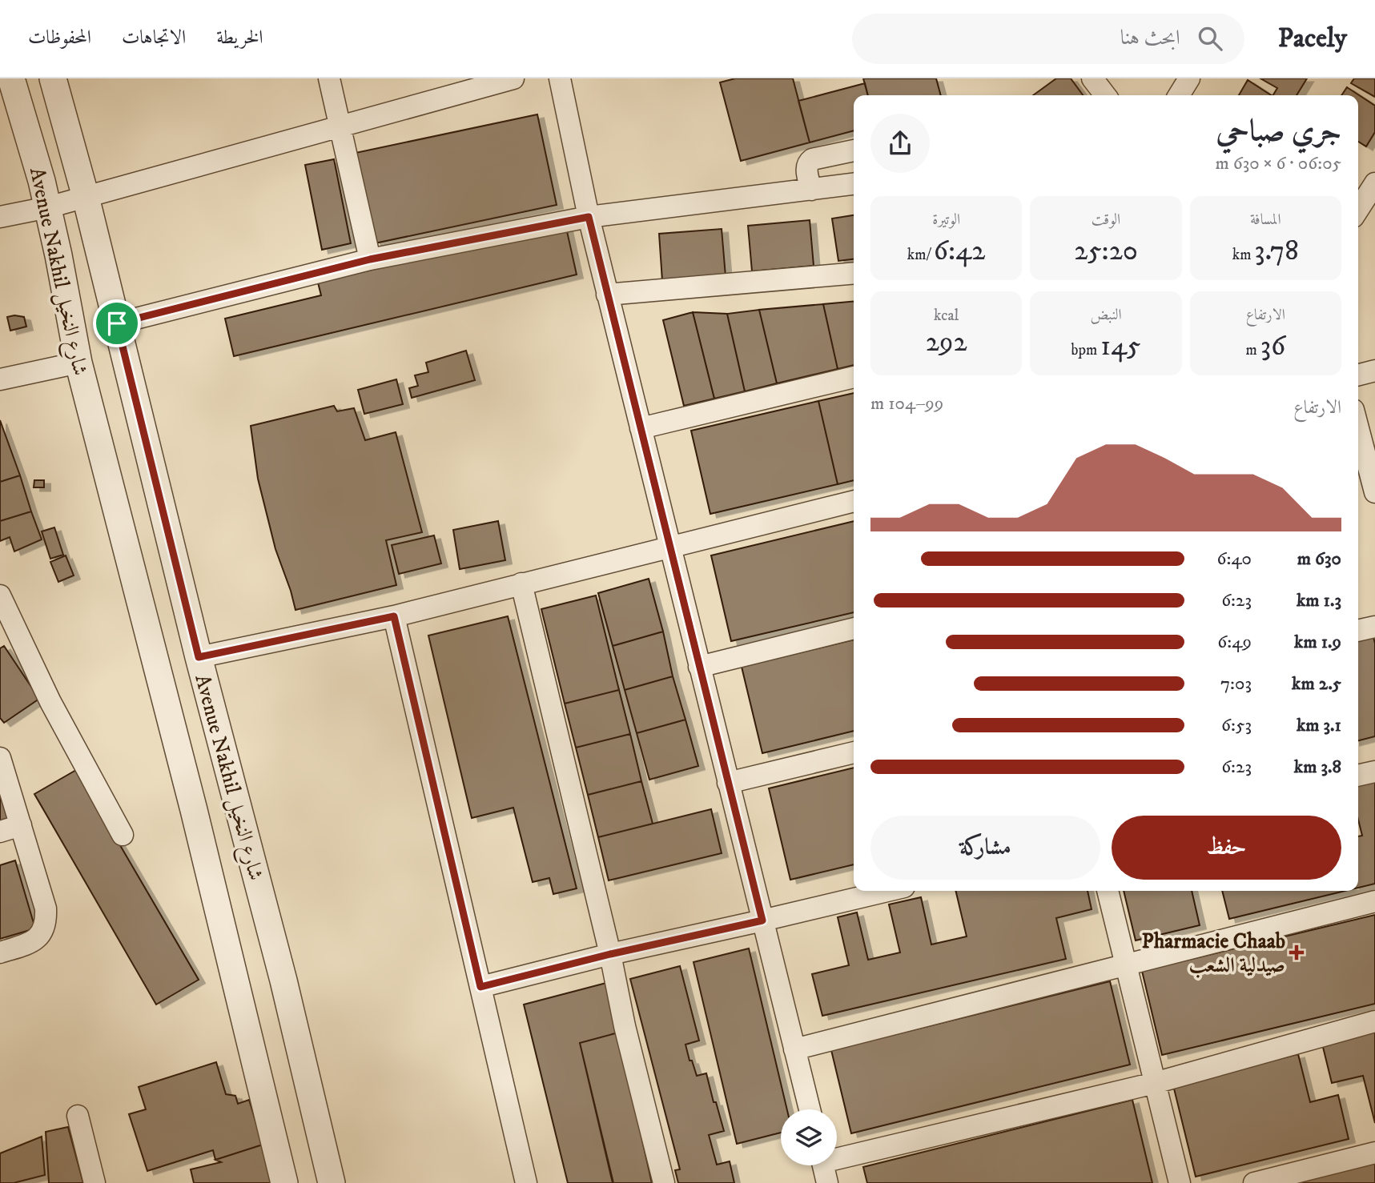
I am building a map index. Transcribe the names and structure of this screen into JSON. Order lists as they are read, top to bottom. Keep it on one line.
{"streets":{"street":["Avenue Nakhil شارع النخيل"]},"places":{"health":["Pharmacie Chaab صيدلية الشعب"]},"page":{"header":"Pacely","search":"ابحث هنا","nav":["الخريطة","الاتجاهات","المحفوظات"],"heading":["جري صباحي","06:05 · 6 × 630 m"],"stats":[["المسافة","3.78 km"],["الوقت","25:20"],["الوتيرة","6:42 /km"],["الارتفاع","36 m"],["النبض","145 bpm"],["kcal","292"]],"chart":["الارتفاع","99–104 m"],"list":[{"name":"630 m","note":"6:40"},{"name":"1.3 km","note":"6:23"},{"name":"1.9 km","note":"6:49"},{"name":"2.5 km","note":"7:03"},{"name":"3.1 km","note":"6:53"},{"name":"3.8 km","note":"6:23"}],"buttons":["حفظ","مشاركة"]}}
